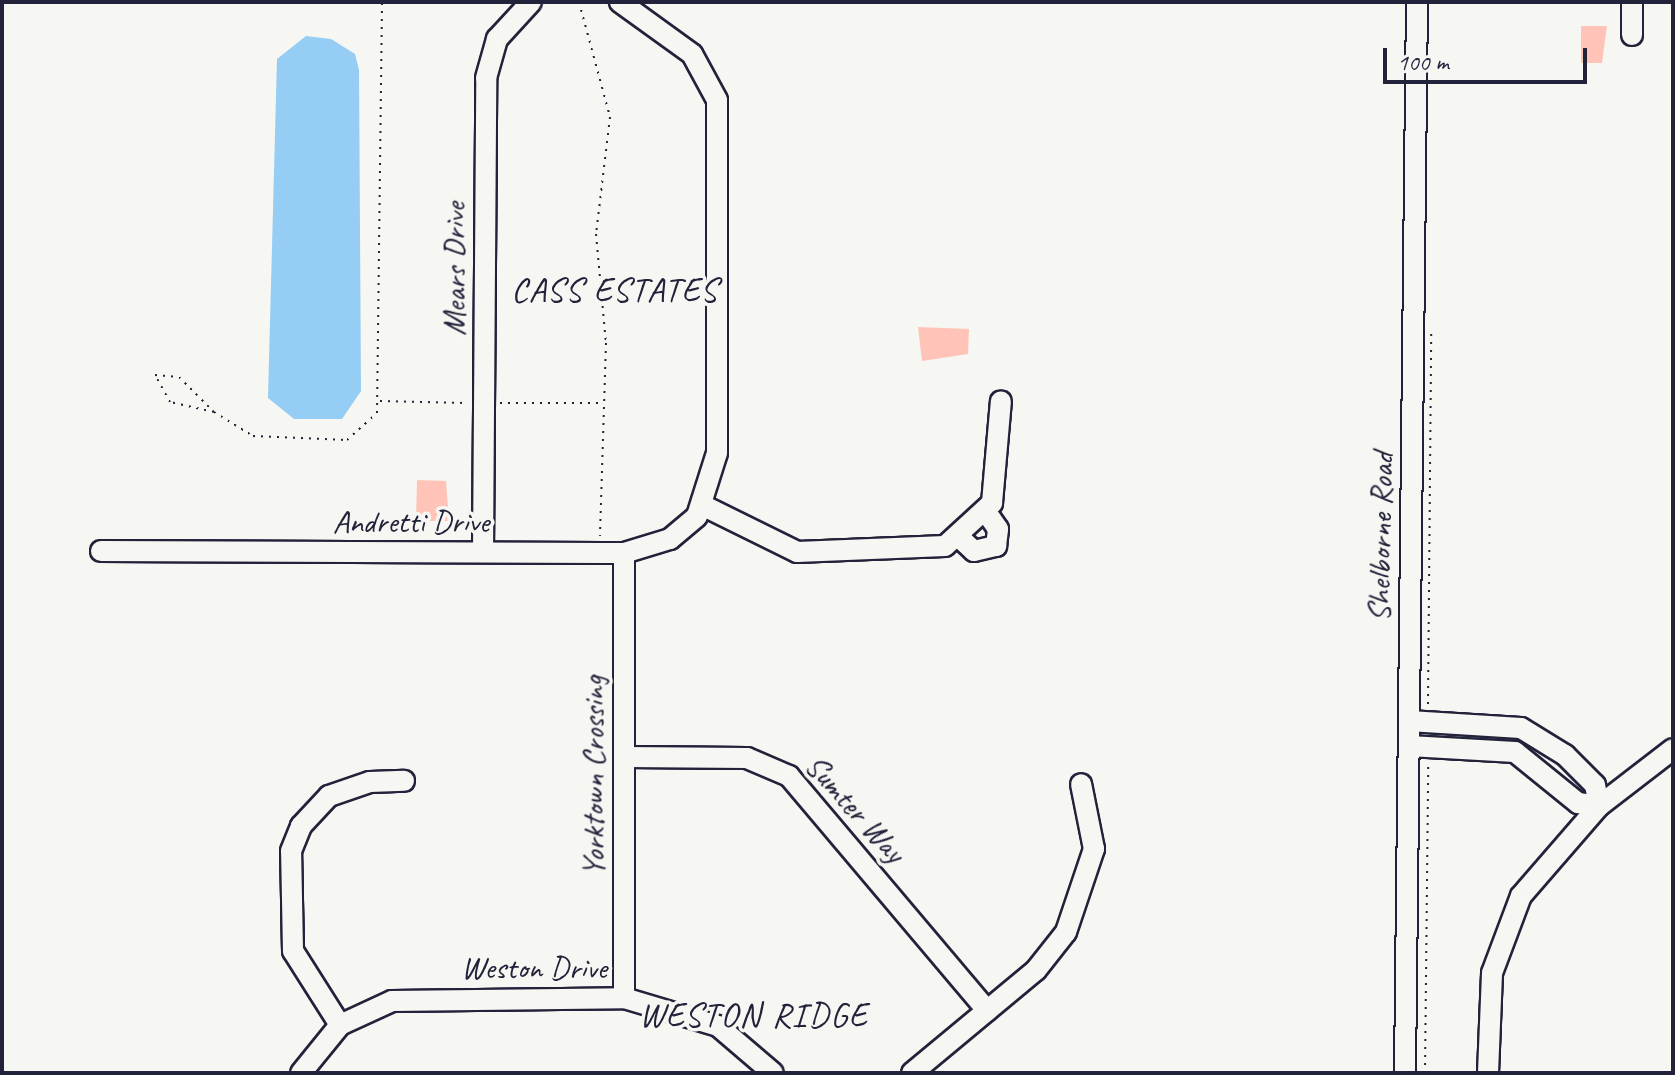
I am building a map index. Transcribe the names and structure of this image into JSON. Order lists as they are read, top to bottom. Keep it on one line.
{"streets":{"street":["Mears Drive","Andretti Drive","Shelborne Road","Yorktown Crossing","Sumter Way","Weston Drive"]},"crossings":[["Mears Drive","Andretti Drive"],["Andretti Drive","Yorktown Crossing"],["Yorktown Crossing","Sumter Way"],["Yorktown Crossing","Weston Drive"]],"districts":["CASS ESTATES","WESTON RIDGE"],"scale_bar":"100 m"}
